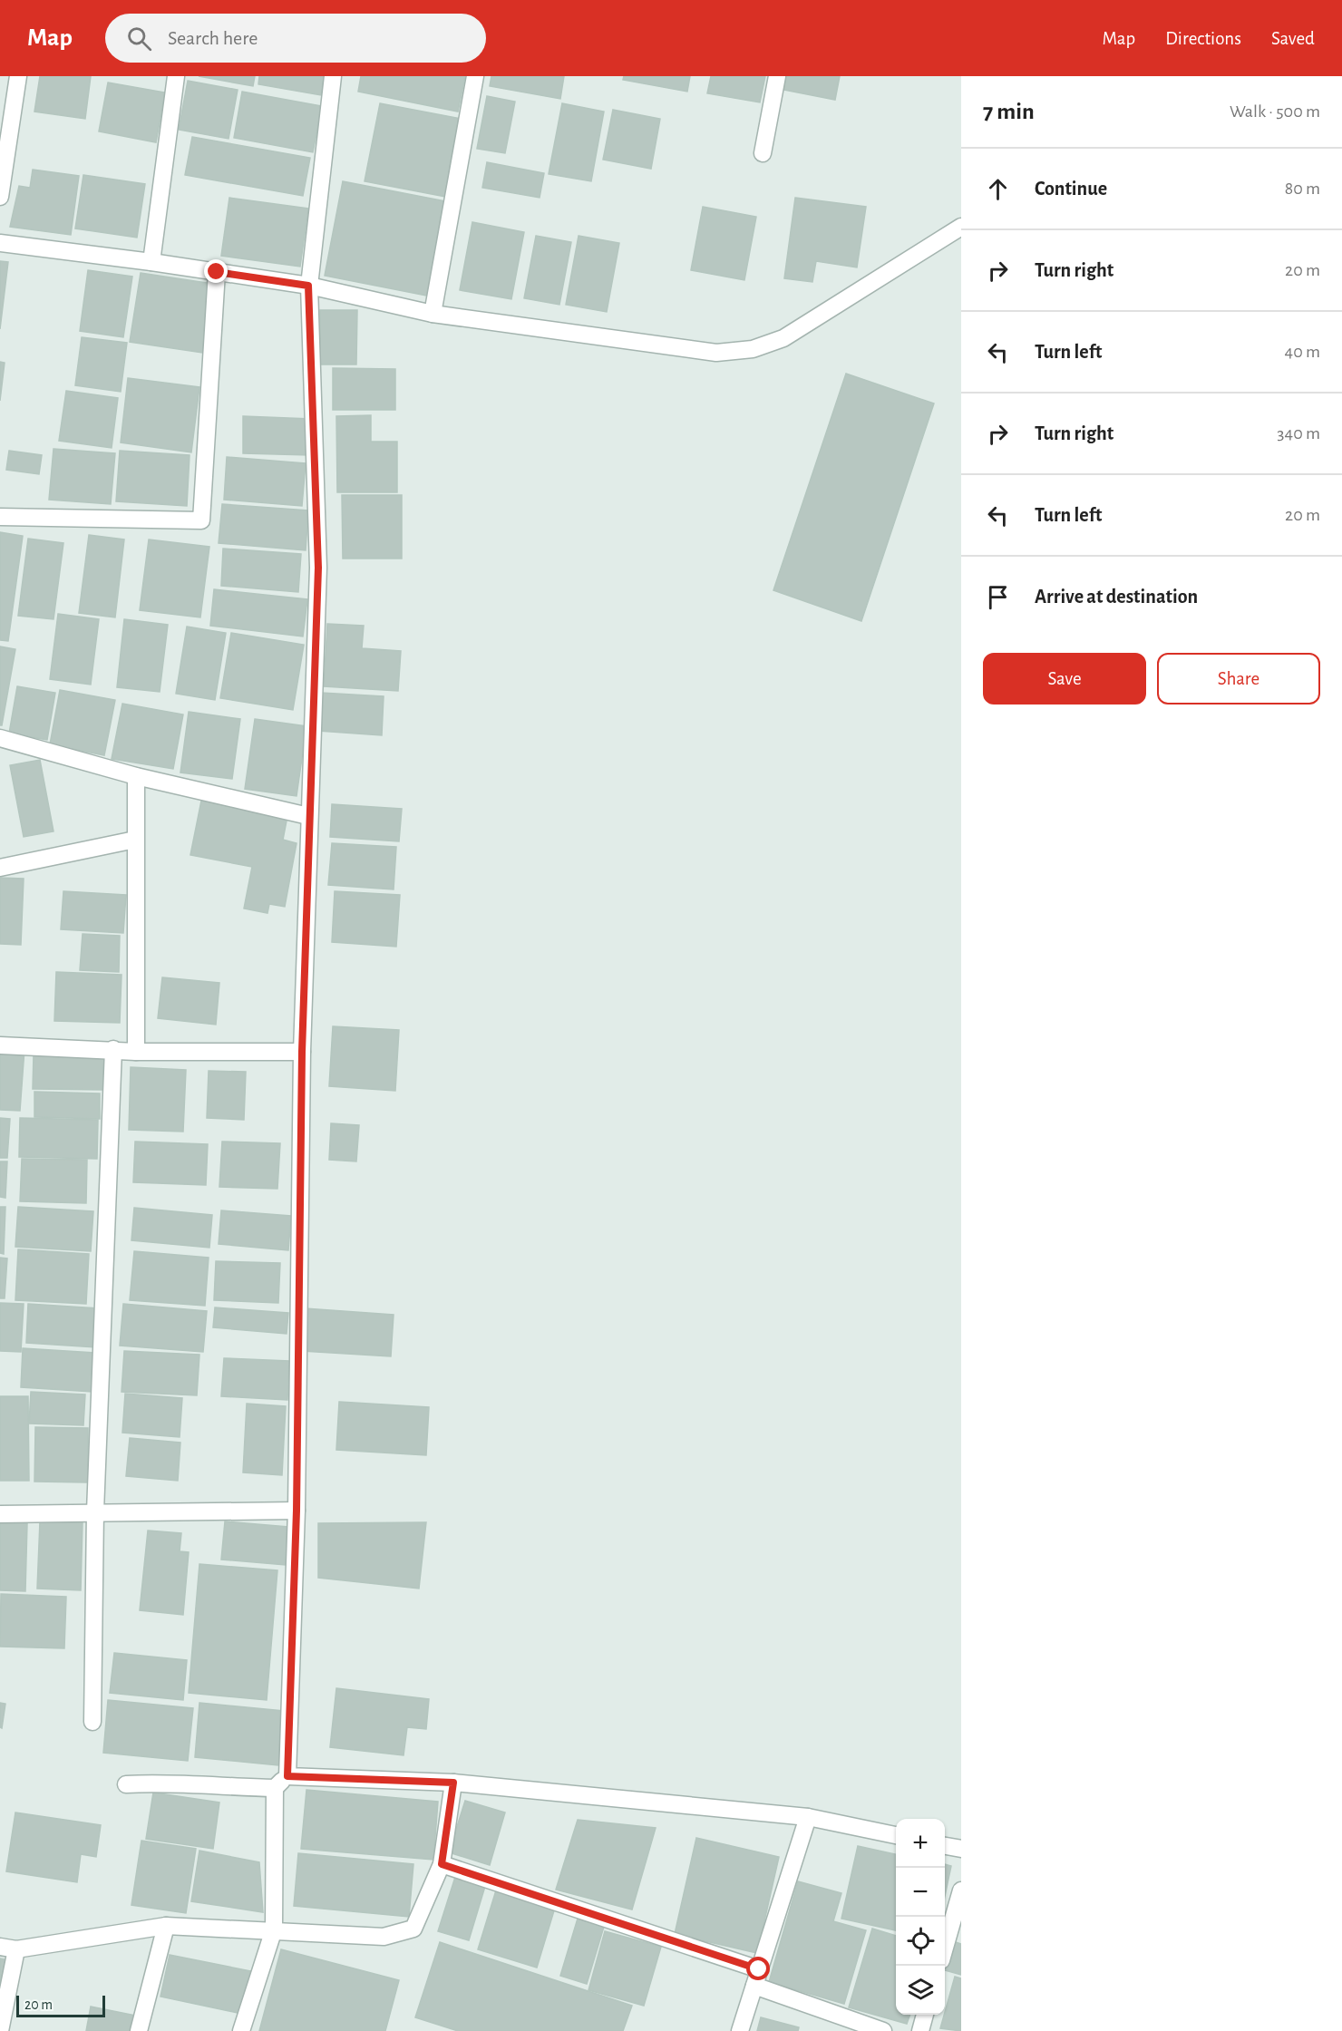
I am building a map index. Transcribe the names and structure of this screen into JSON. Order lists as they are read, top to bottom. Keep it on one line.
{"scale_bar":"20 m","page":{"header":"Map","search":"Search here","nav":["Map","Directions","Saved"],"heading":["7 min","Walk · 500 m"],"list":[["Continue","80 m"],["Turn right","20 m"],["Turn left","40 m"],["Turn right","340 m"],["Turn left","20 m"],"Arrive at destination"],"buttons":["Save","Share"],"map_buttons":["+","−"],"scale":"20 m"}}
